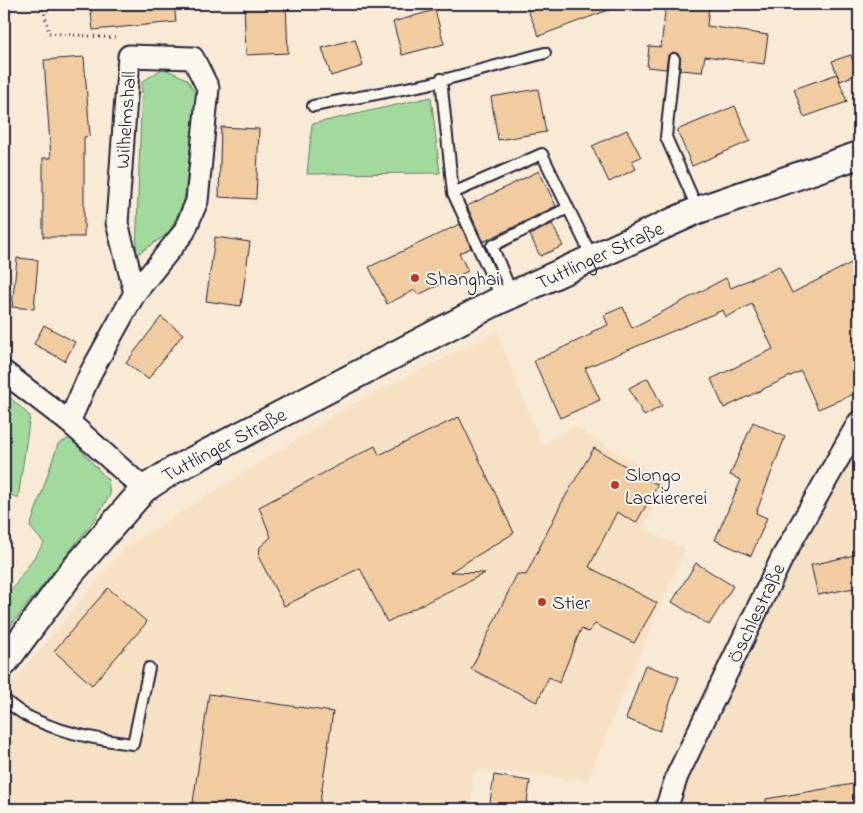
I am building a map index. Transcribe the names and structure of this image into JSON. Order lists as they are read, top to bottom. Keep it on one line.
{"streets":{"street":["Wilhelmshall","Tuttlinger Straße","Öschlestraße"]},"places":["Shanghai","Slongo Lackiererei","Stier"]}
